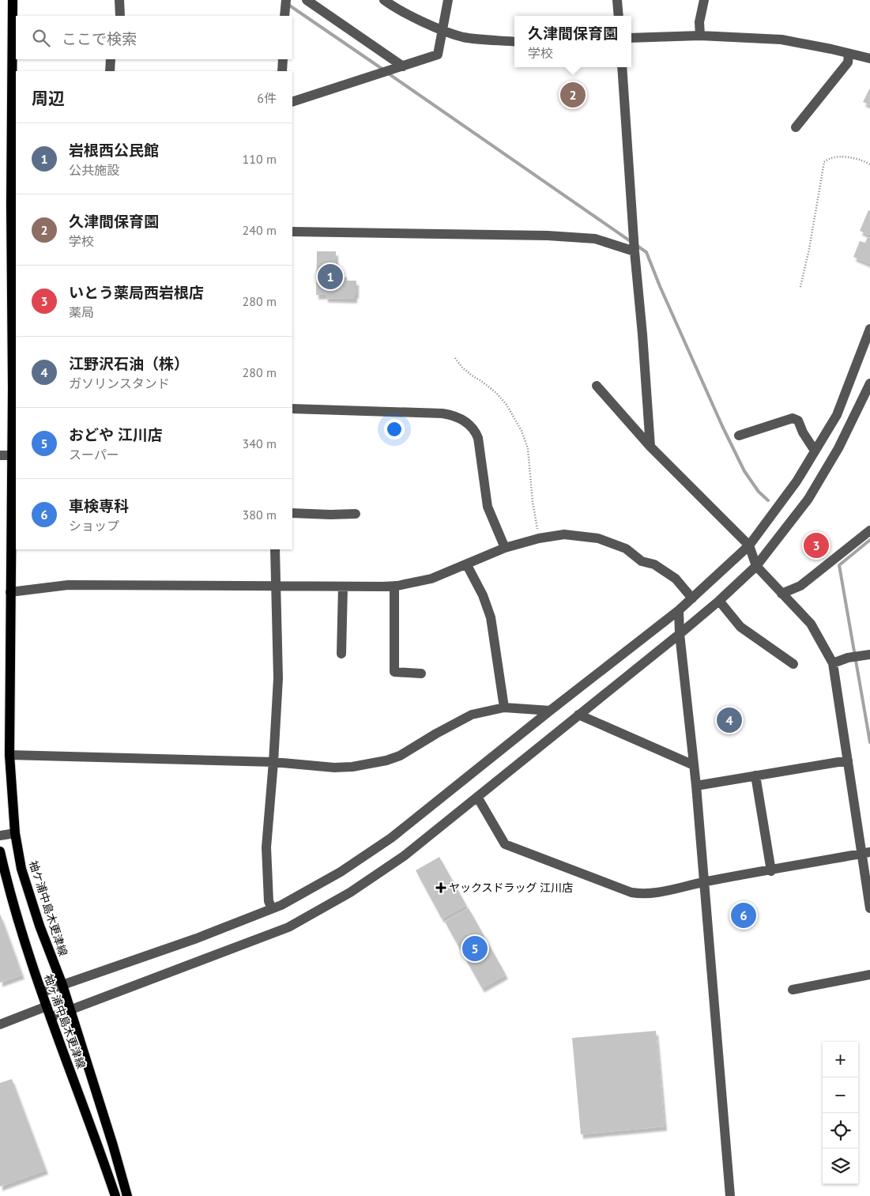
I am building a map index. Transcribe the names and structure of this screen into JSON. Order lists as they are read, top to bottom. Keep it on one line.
{"streets":{"main road":["袖ケ浦中島木更津線","袖ヶ浦中島木更津線"]},"places":{"health":["ヤックスドラッグ 江川店"]},"page":{"popup":["久津間保育園","学校"],"search":"ここで検索","heading":["周辺","6件"],"pins":["2","1","3","4","6","5"],"list":[{"mark":"1","name":"岩根西公民館","note":"公共施設","value":"110 m"},{"mark":"2","name":"久津間保育園","note":"学校","value":"240 m"},{"mark":"3","name":"いとう薬局西岩根店","note":"薬局","value":"280 m"},{"mark":"4","name":"江野沢石油（株）","note":"ガソリンスタンド","value":"280 m"},{"mark":"5","name":"おどや 江川店","note":"スーパー","value":"340 m"},{"mark":"6","name":"車検専科","note":"ショップ","value":"380 m"}],"map_buttons":["+","−"]}}
